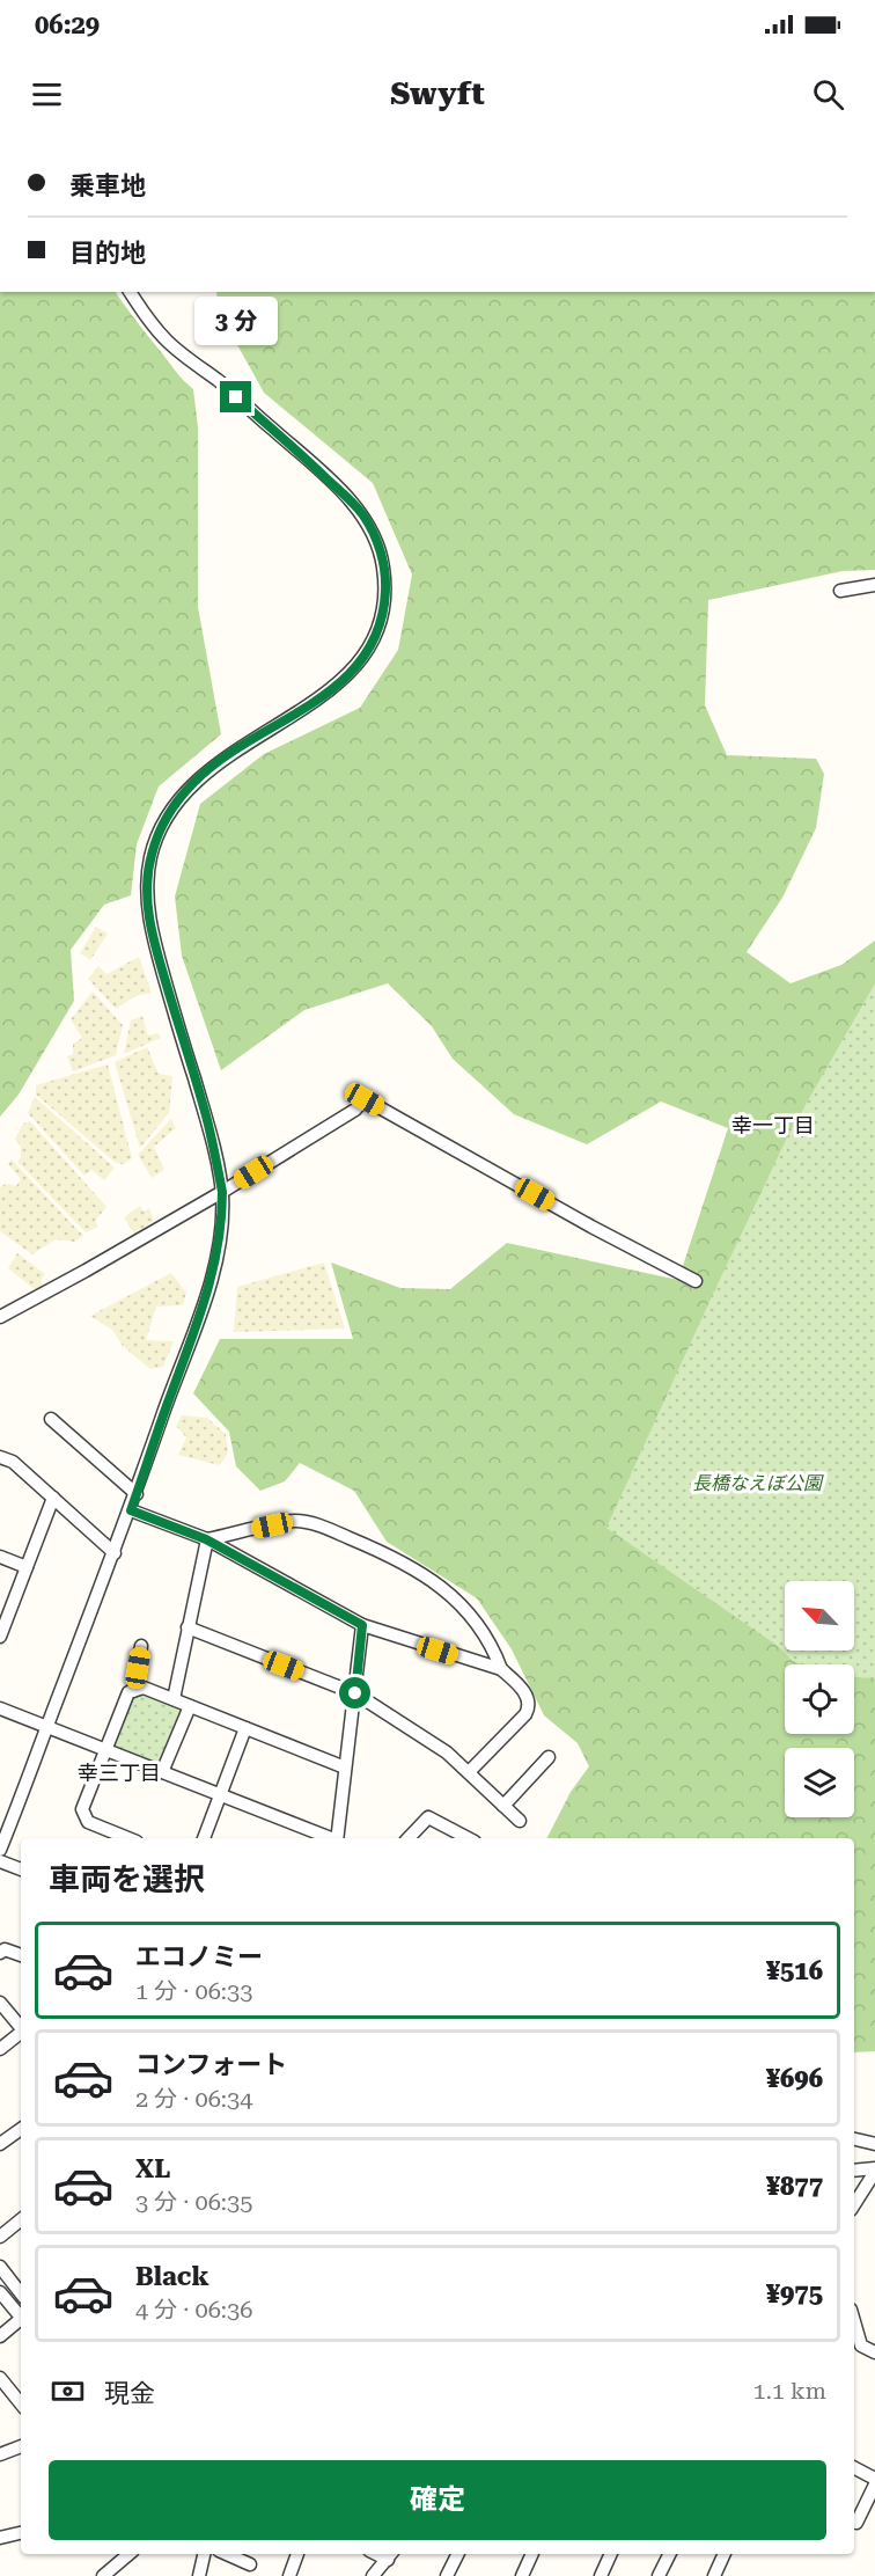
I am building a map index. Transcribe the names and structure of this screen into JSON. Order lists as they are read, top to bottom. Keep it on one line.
{"districts":["幸一丁目","幸三丁目"],"parks":["長橋なえぼ公園"],"north":"top left","page":{"status":"06:29","header":"Swyft","banner":["乗車地","目的地"],"bubble":"3 分","heading":"車両を選択","list":[{"name":"エコノミー","note":"1 分 · 06:33","value":"¥516"},{"name":"コンフォート","note":"2 分 · 06:34","value":"¥696"},{"name":"XL","note":"3 分 · 06:35","value":"¥877"},{"name":"Black","note":"4 分 · 06:36","value":"¥975"}],"pay":["現金","1.1 km"],"buttons":"確定"}}
